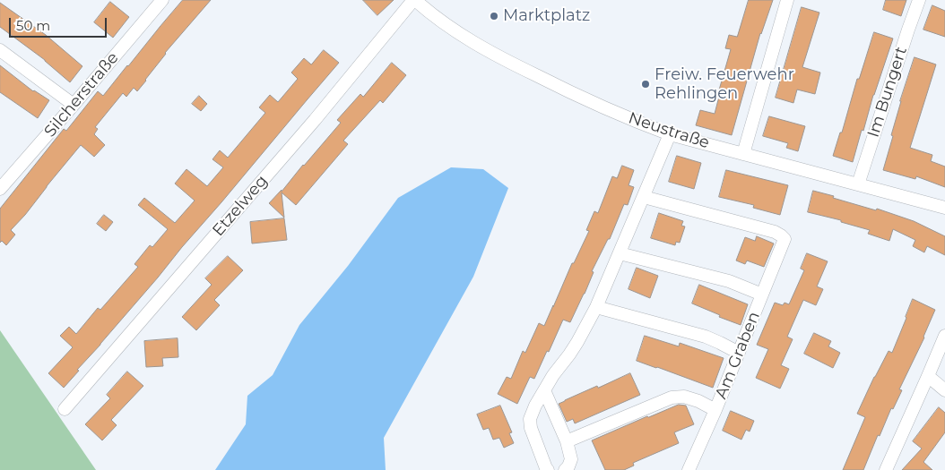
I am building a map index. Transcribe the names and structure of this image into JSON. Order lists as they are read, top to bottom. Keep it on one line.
{"streets":{"street":["Im Bungert","Silcherstraße","Neustraße","Etzelweg","Am Graben"]},"crossings":[["Im Bungert","Neustraße"],["Neustraße","Etzelweg"]],"places":["Marktplatz","Freiw. Feuerwehr Rehlingen"],"scale_bar":"50 m"}
